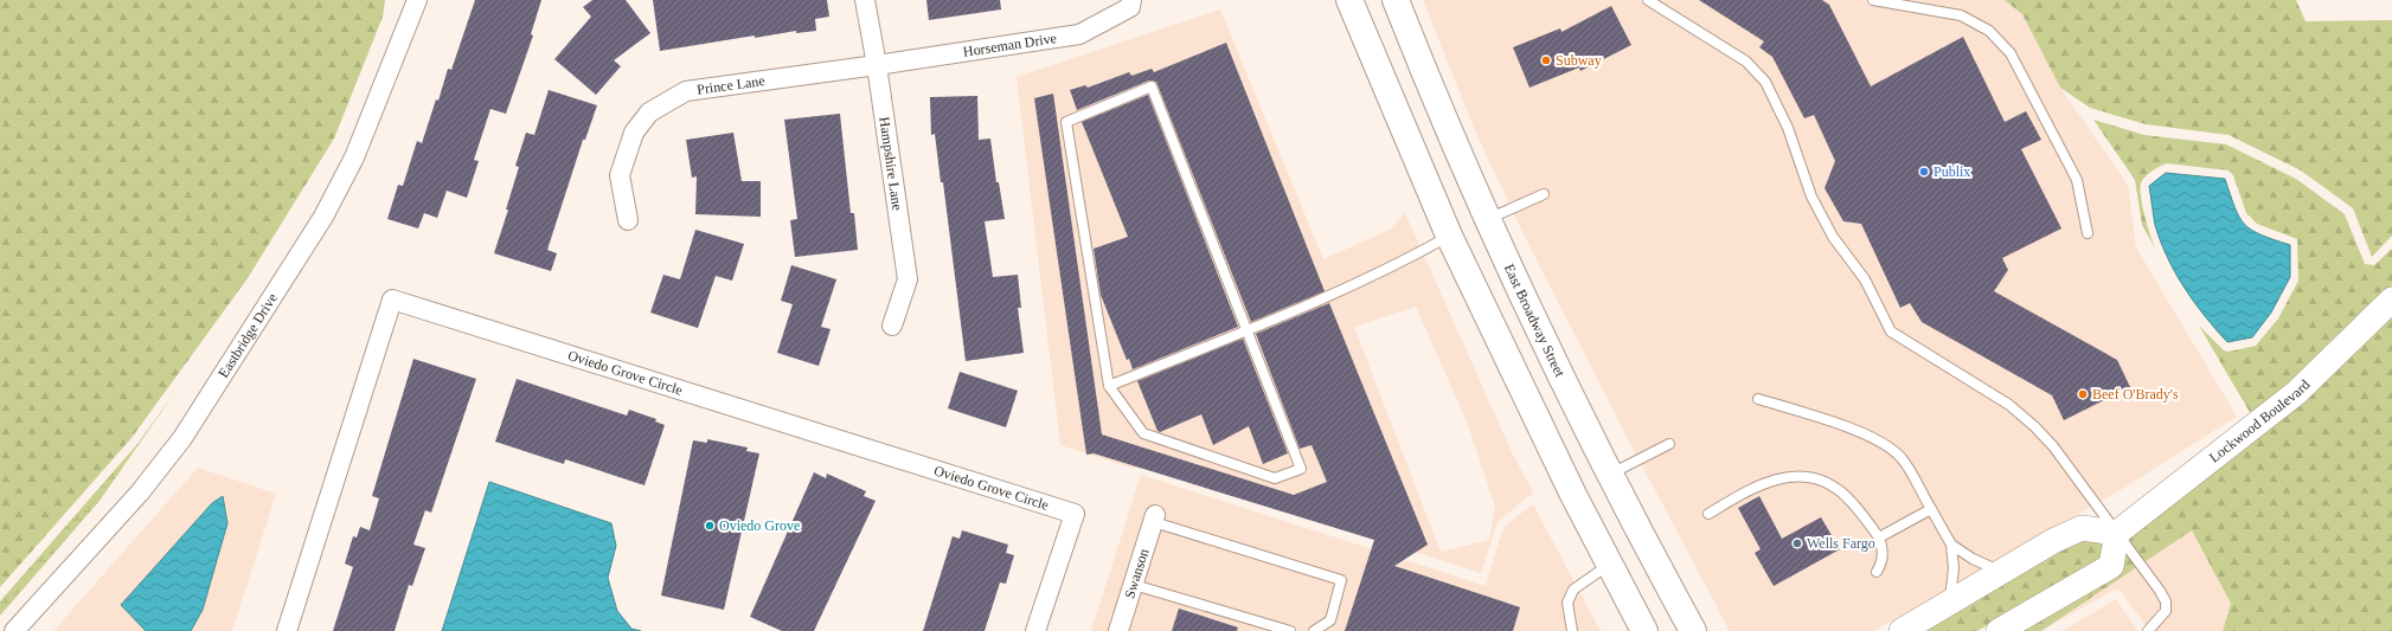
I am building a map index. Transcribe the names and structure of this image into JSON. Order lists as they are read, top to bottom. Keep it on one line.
{"streets":{"main road":["East Broadway Street"],"street":["Horseman Drive","Prince Lane","Hampshire Lane","Eastbridge Drive","Oviedo Grove Circle","Lockwood Boulevard","Swanson"]},"crossings":[["Horseman Drive","Prince Lane"],["Horseman Drive","Hampshire Lane"],["Prince Lane","Hampshire Lane"]],"places":["Subway","Publix","Beef O'Brady's","Oviedo Grove","Wells Fargo"]}
